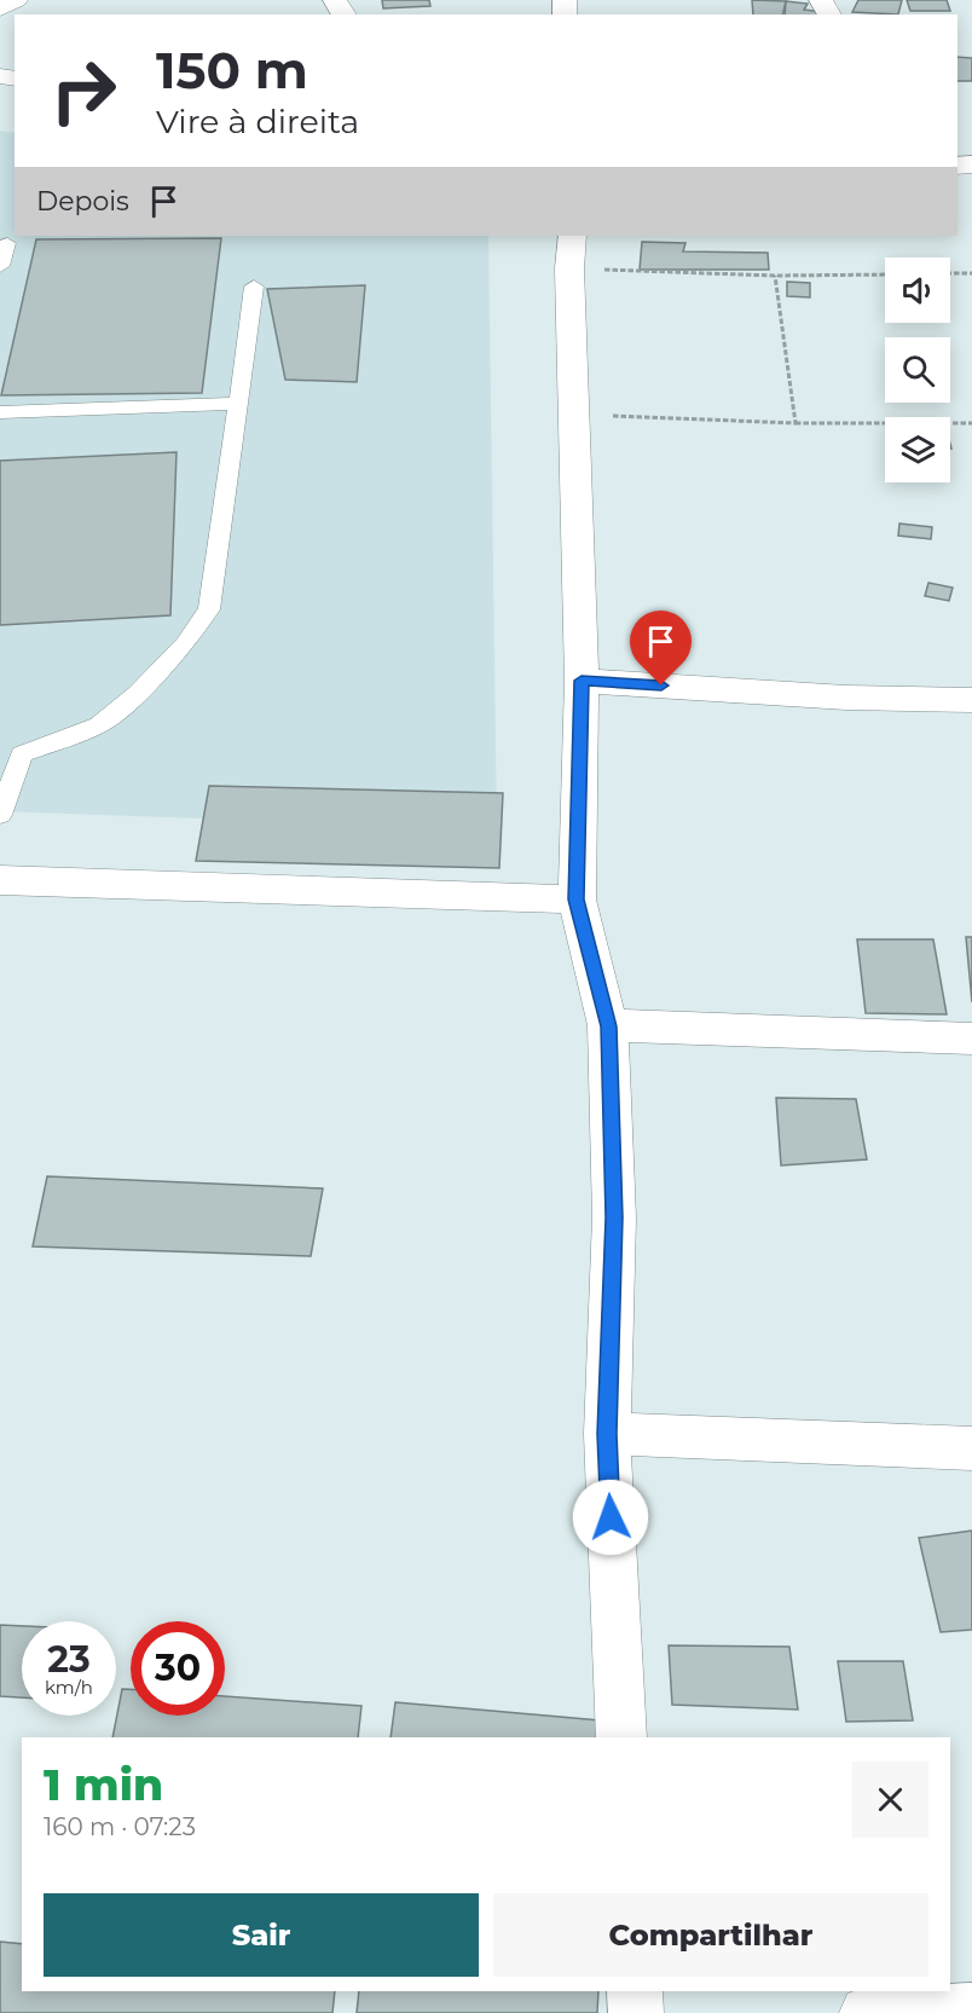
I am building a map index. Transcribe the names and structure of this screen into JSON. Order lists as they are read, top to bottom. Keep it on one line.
{"page":{"turn":["150 m","Vire à direita"],"then":"Depois","speed":"23 km/h","limit":"30","heading":["1 min","160 m · 07:23"],"buttons":["Sair","Compartilhar"]}}
